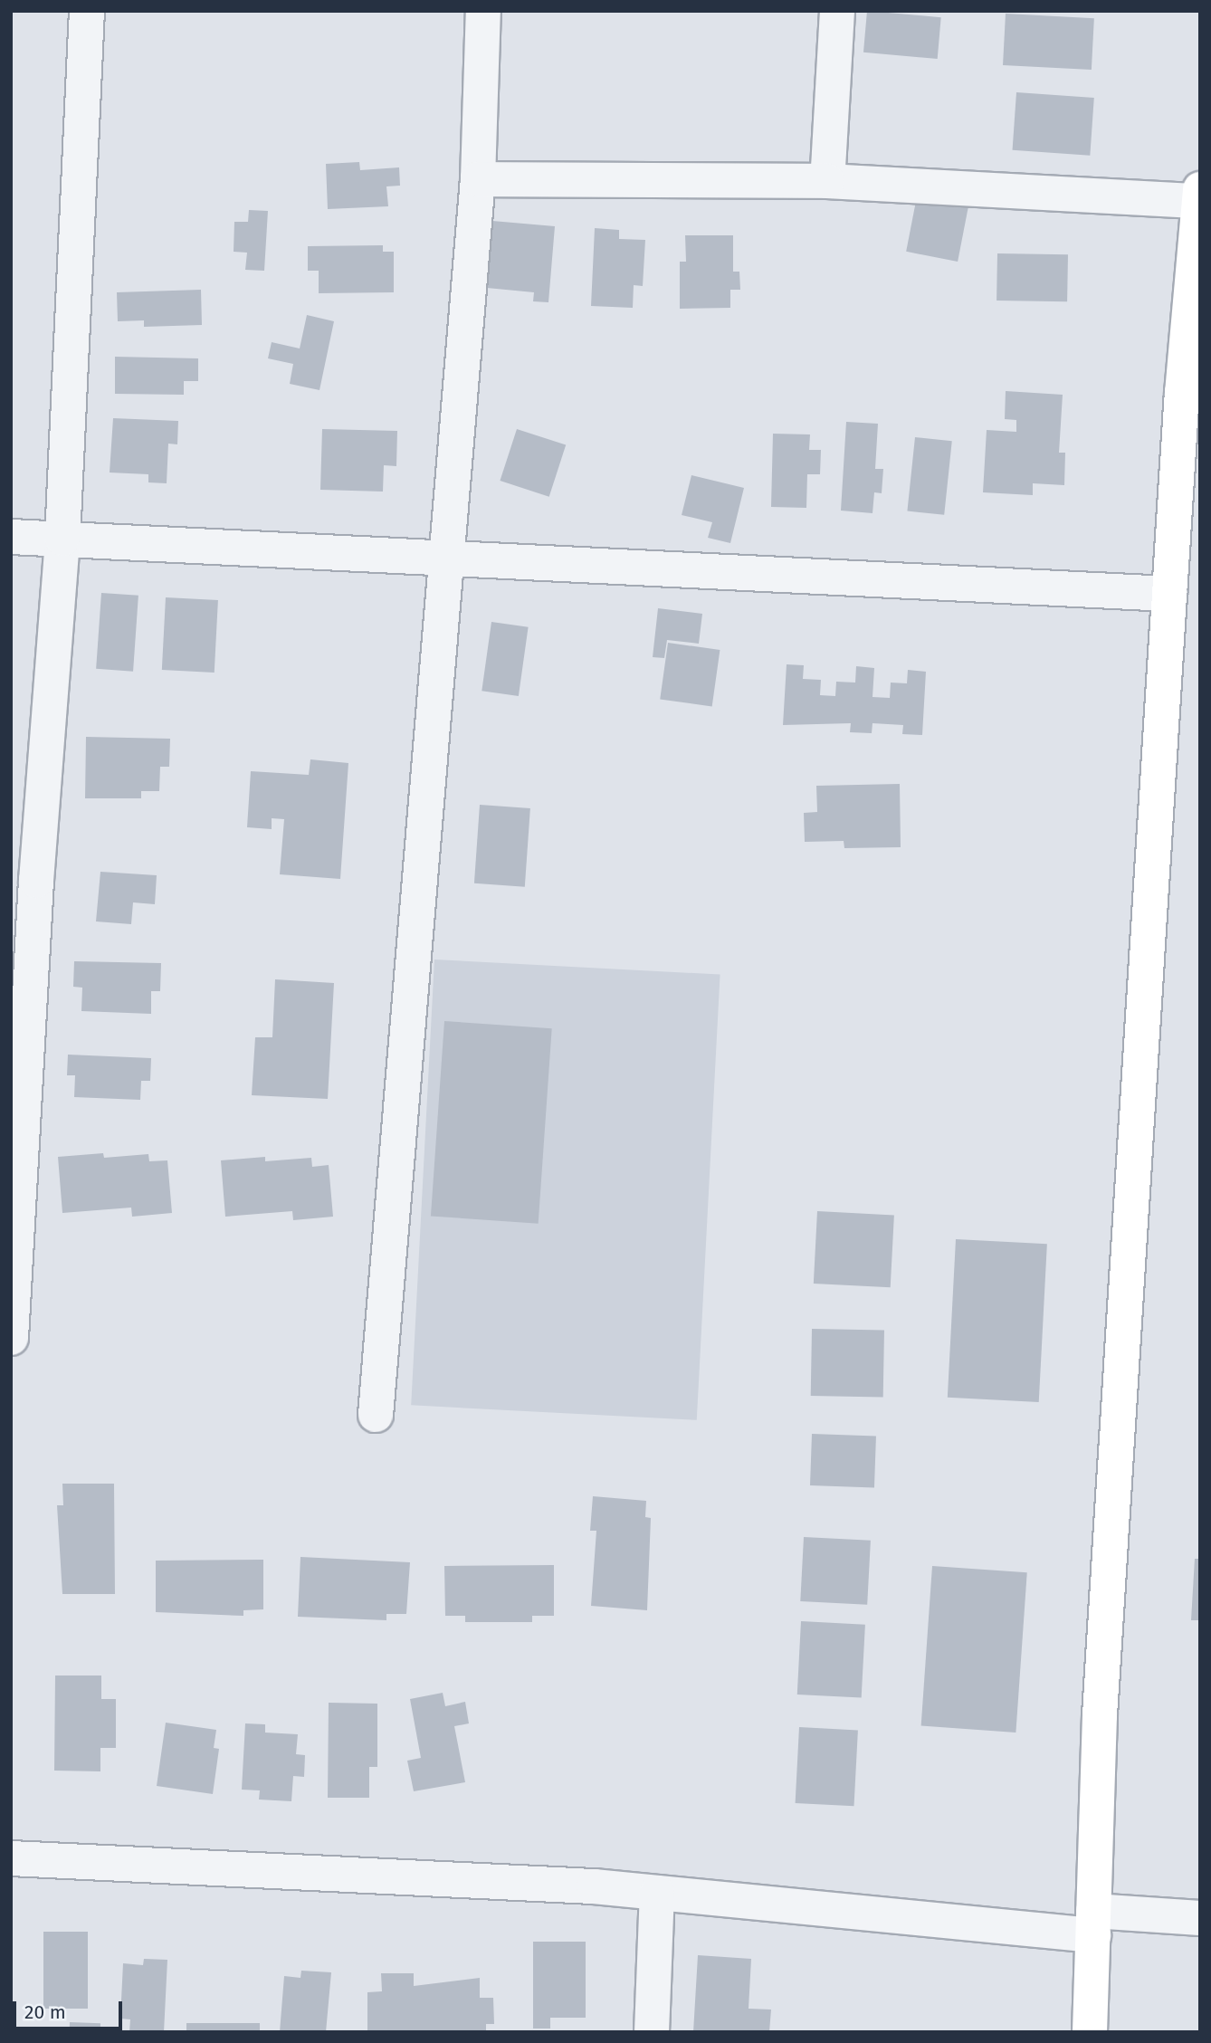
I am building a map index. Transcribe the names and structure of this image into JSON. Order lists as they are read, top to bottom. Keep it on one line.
{"scale_bar":"20 m"}
